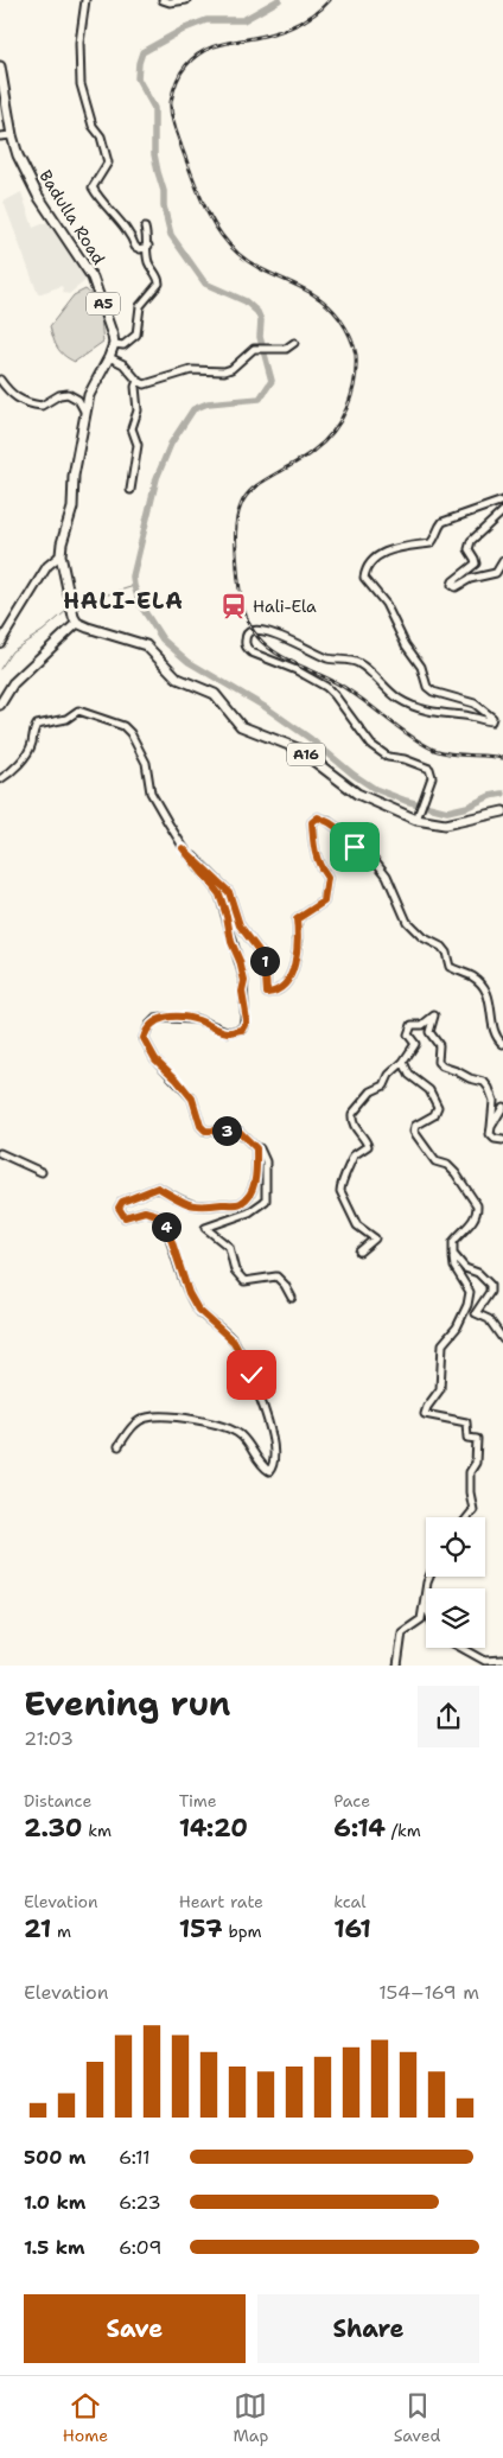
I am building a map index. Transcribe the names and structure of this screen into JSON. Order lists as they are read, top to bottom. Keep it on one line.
{"streets":{"highway":["Badulla Road","A5","A16"]},"districts":["HALI-ELA"],"places":{"station":["Hali-Ela"]},"page":{"pins":["1","3","4"],"heading":["Evening run","21:03"],"stats":[["Distance","2.30 km"],["Time","14:20"],["Pace","6:14 /km"],["Elevation","21 m"],["Heart rate","157 bpm"],["kcal","161"]],"chart":["Elevation","154–169 m"],"list":[{"name":"500 m","note":"6:11"},{"name":"1.0 km","note":"6:23"},{"name":"1.5 km","note":"6:09"}],"buttons":["Save","Share"],"tabs":["Home","Map","Saved"]}}
